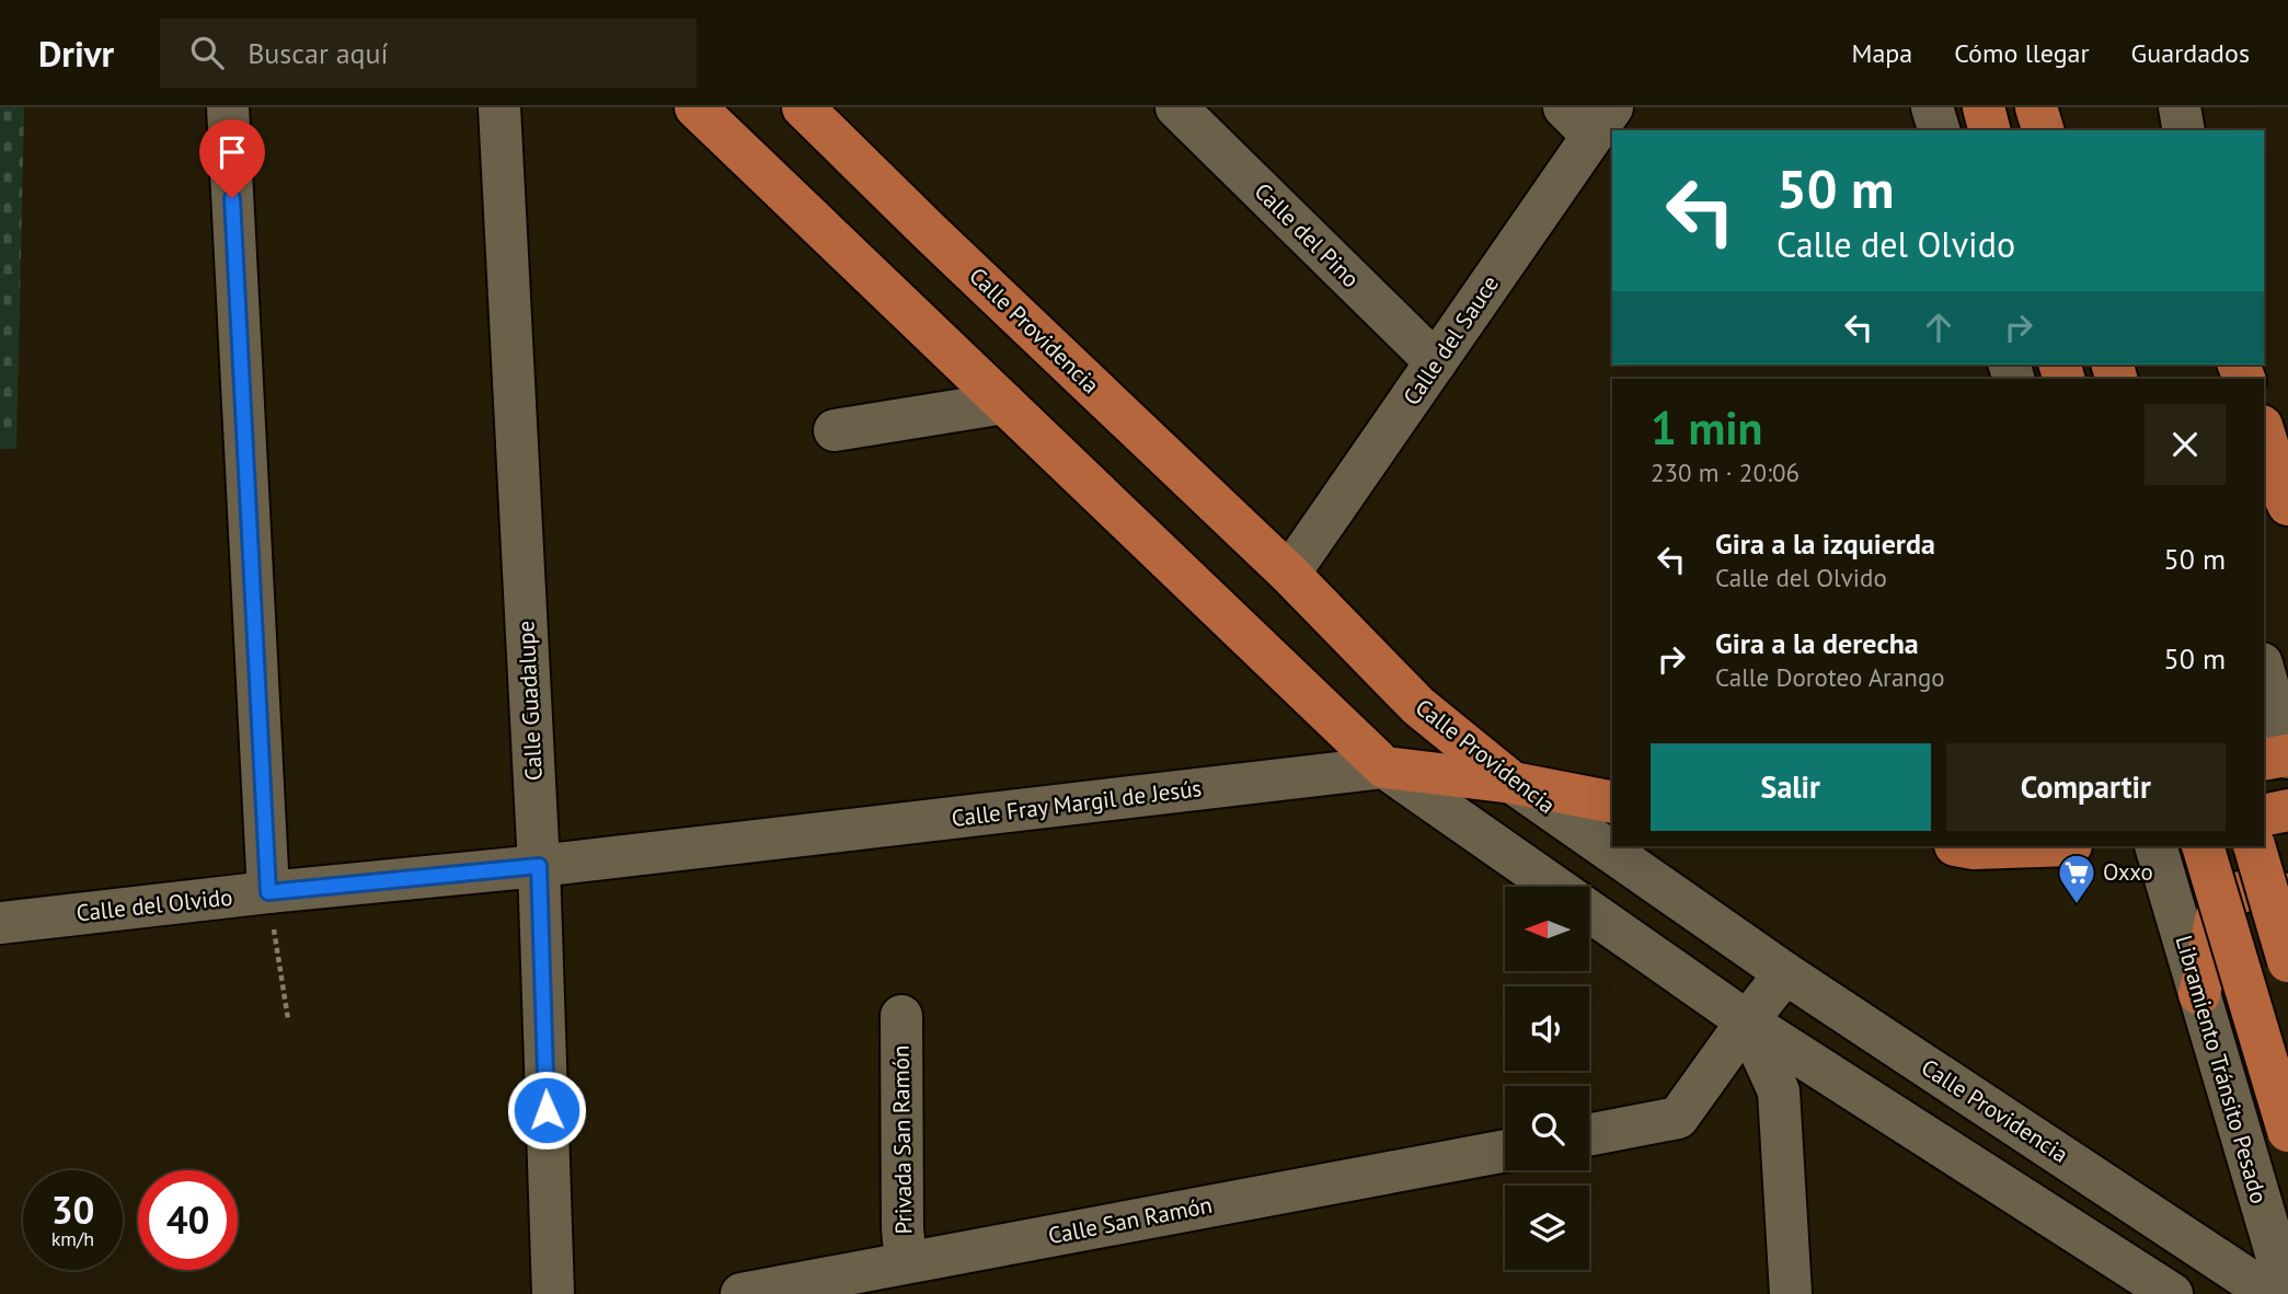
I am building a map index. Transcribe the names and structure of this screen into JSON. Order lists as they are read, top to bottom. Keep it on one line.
{"streets":{"main road":["Calle Providencia","Calle Fray Margil de Jesús"],"street":["Calle del Pino","Calle del Sauce","Calle Guadalupe","Calle del Olvido","Libramiento Tránsito Pesado","Privada San Ramón","Calle San Ramón"]},"crossings":[["Calle del Pino","Calle del Sauce"],["Calle Providencia","Calle del Sauce"],["Calle Providencia","Calle Fray Margil de Jesús"],["Calle Providencia","Libramiento Tránsito Pesado"],["Calle Guadalupe","Calle Fray Margil de Jesús"],["Calle Guadalupe","Calle del Olvido"],["Calle Fray Margil de Jesús","Calle del Olvido"],["Privada San Ramón","Calle San Ramón"]],"places":{"supermarket":["Oxxo"]},"north":"left","page":{"header":"Drivr","search":"Buscar aquí","nav":["Mapa","Cómo llegar","Guardados"],"turn":["50 m","Calle del Olvido"],"heading":["1 min","230 m · 20:06"],"list":[{"name":"Gira a la izquierda","note":"Calle del Olvido","value":"50 m"},{"name":"Gira a la derecha","note":"Calle Doroteo Arango","value":"50 m"}],"buttons":["Salir","Compartir"],"speed":"30 km/h","limit":"40"}}
